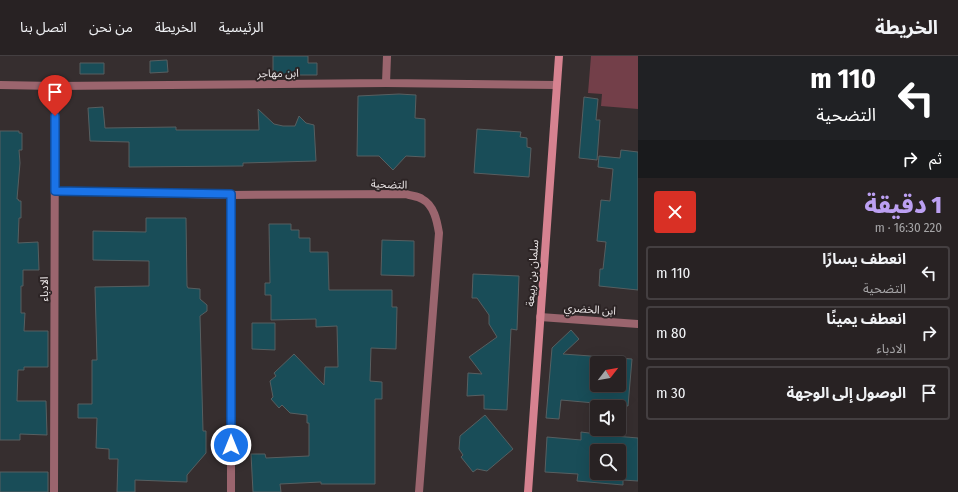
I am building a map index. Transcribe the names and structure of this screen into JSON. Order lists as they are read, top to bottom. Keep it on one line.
{"streets":{"street":["ابن مهاجر","التضحية","سلمان بن ربيعة","الادباء","ابن الخضري"]},"crossings":[["ابن مهاجر","سلمان بن ربيعة"],["ابن مهاجر","الادباء"],["التضحية","الادباء"],["سلمان بن ربيعة","ابن الخضري"]],"north":"top right","page":{"header":"الخريطة","nav":["الرئيسية","الخريطة","من نحن","اتصل بنا"],"turn":["110 m","التضحية"],"then":"ثم","heading":["1 دقيقة","220 m · 16:30"],"list":[{"name":"انعطف يسارًا","note":"التضحية","value":"110 m"},{"name":"انعطف يمينًا","note":"الادباء","value":"80 m"},{"name":"الوصول إلى الوجهة","value":"30 m"}]}}
